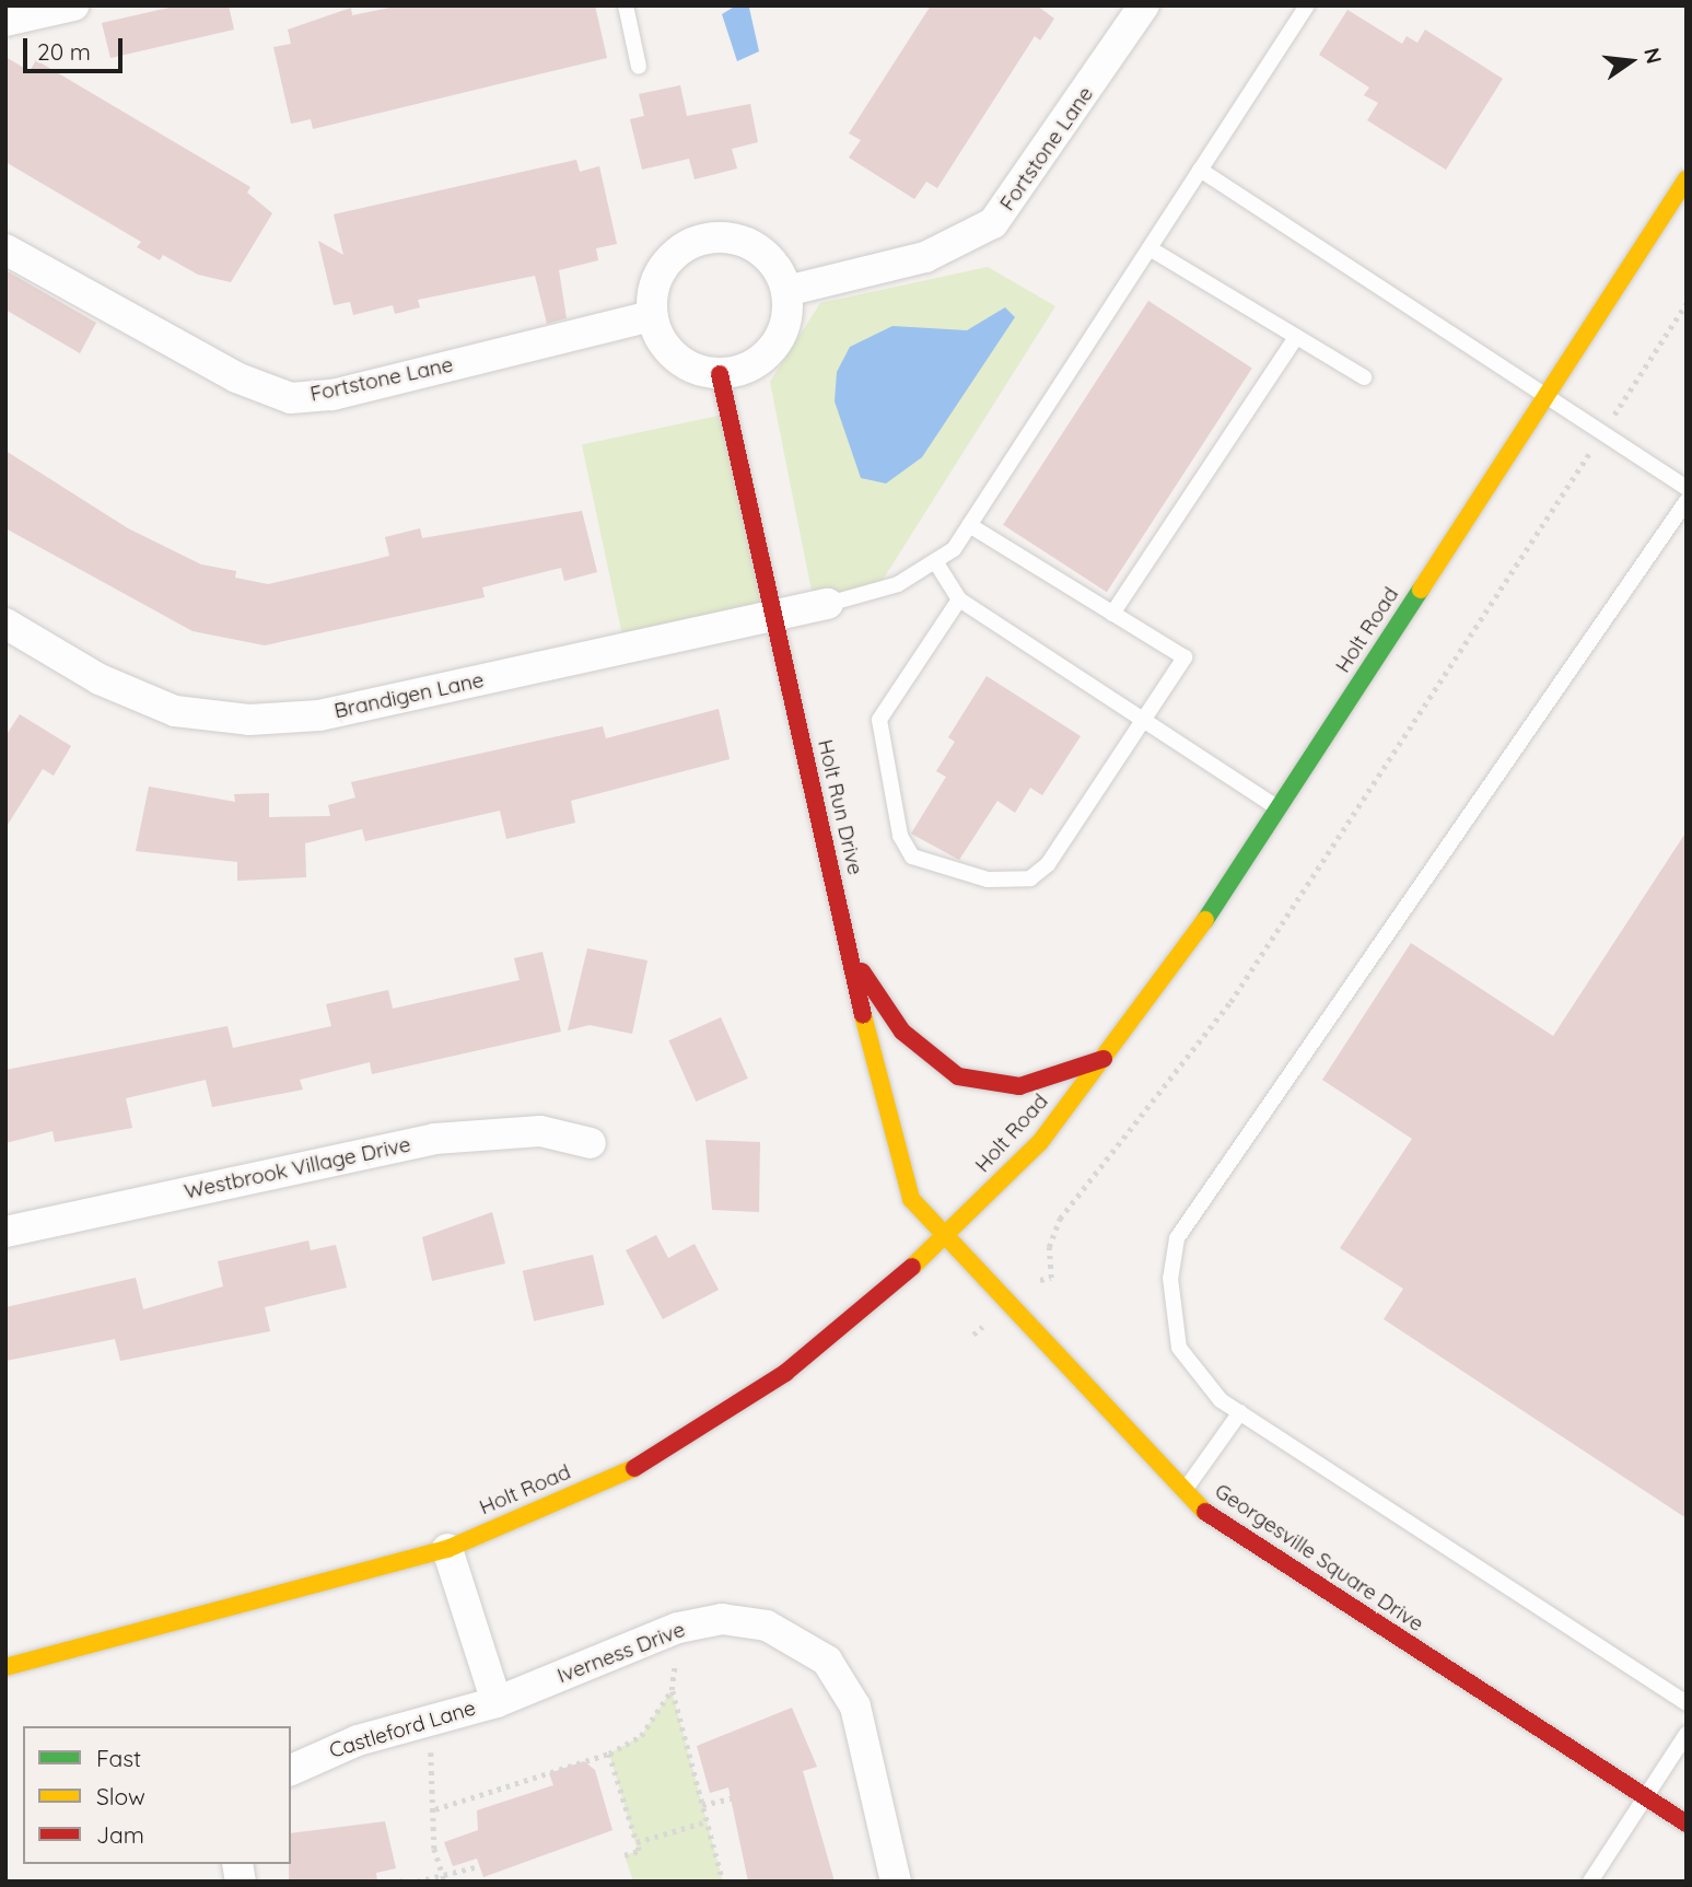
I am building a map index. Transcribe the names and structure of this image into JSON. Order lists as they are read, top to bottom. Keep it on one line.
{"streets":{"main road":["Holt Road","Holt Run Drive","Georgesville Square Drive"],"street":["Fortstone Lane","Brandigen Lane","Westbrook Village Drive","Iverness Drive","Castleford Lane"]},"crossings":[["Fortstone Lane","Holt Run Drive"],["Holt Road","Holt Run Drive"],["Holt Road","Georgesville Square Drive"],["Holt Road","Castleford Lane"],["Brandigen Lane","Holt Run Drive"],["Holt Run Drive","Georgesville Square Drive"],["Iverness Drive","Castleford Lane"]],"legend":["Fast","Slow","Jam"],"scale_bar":"20 m","north":"right"}
